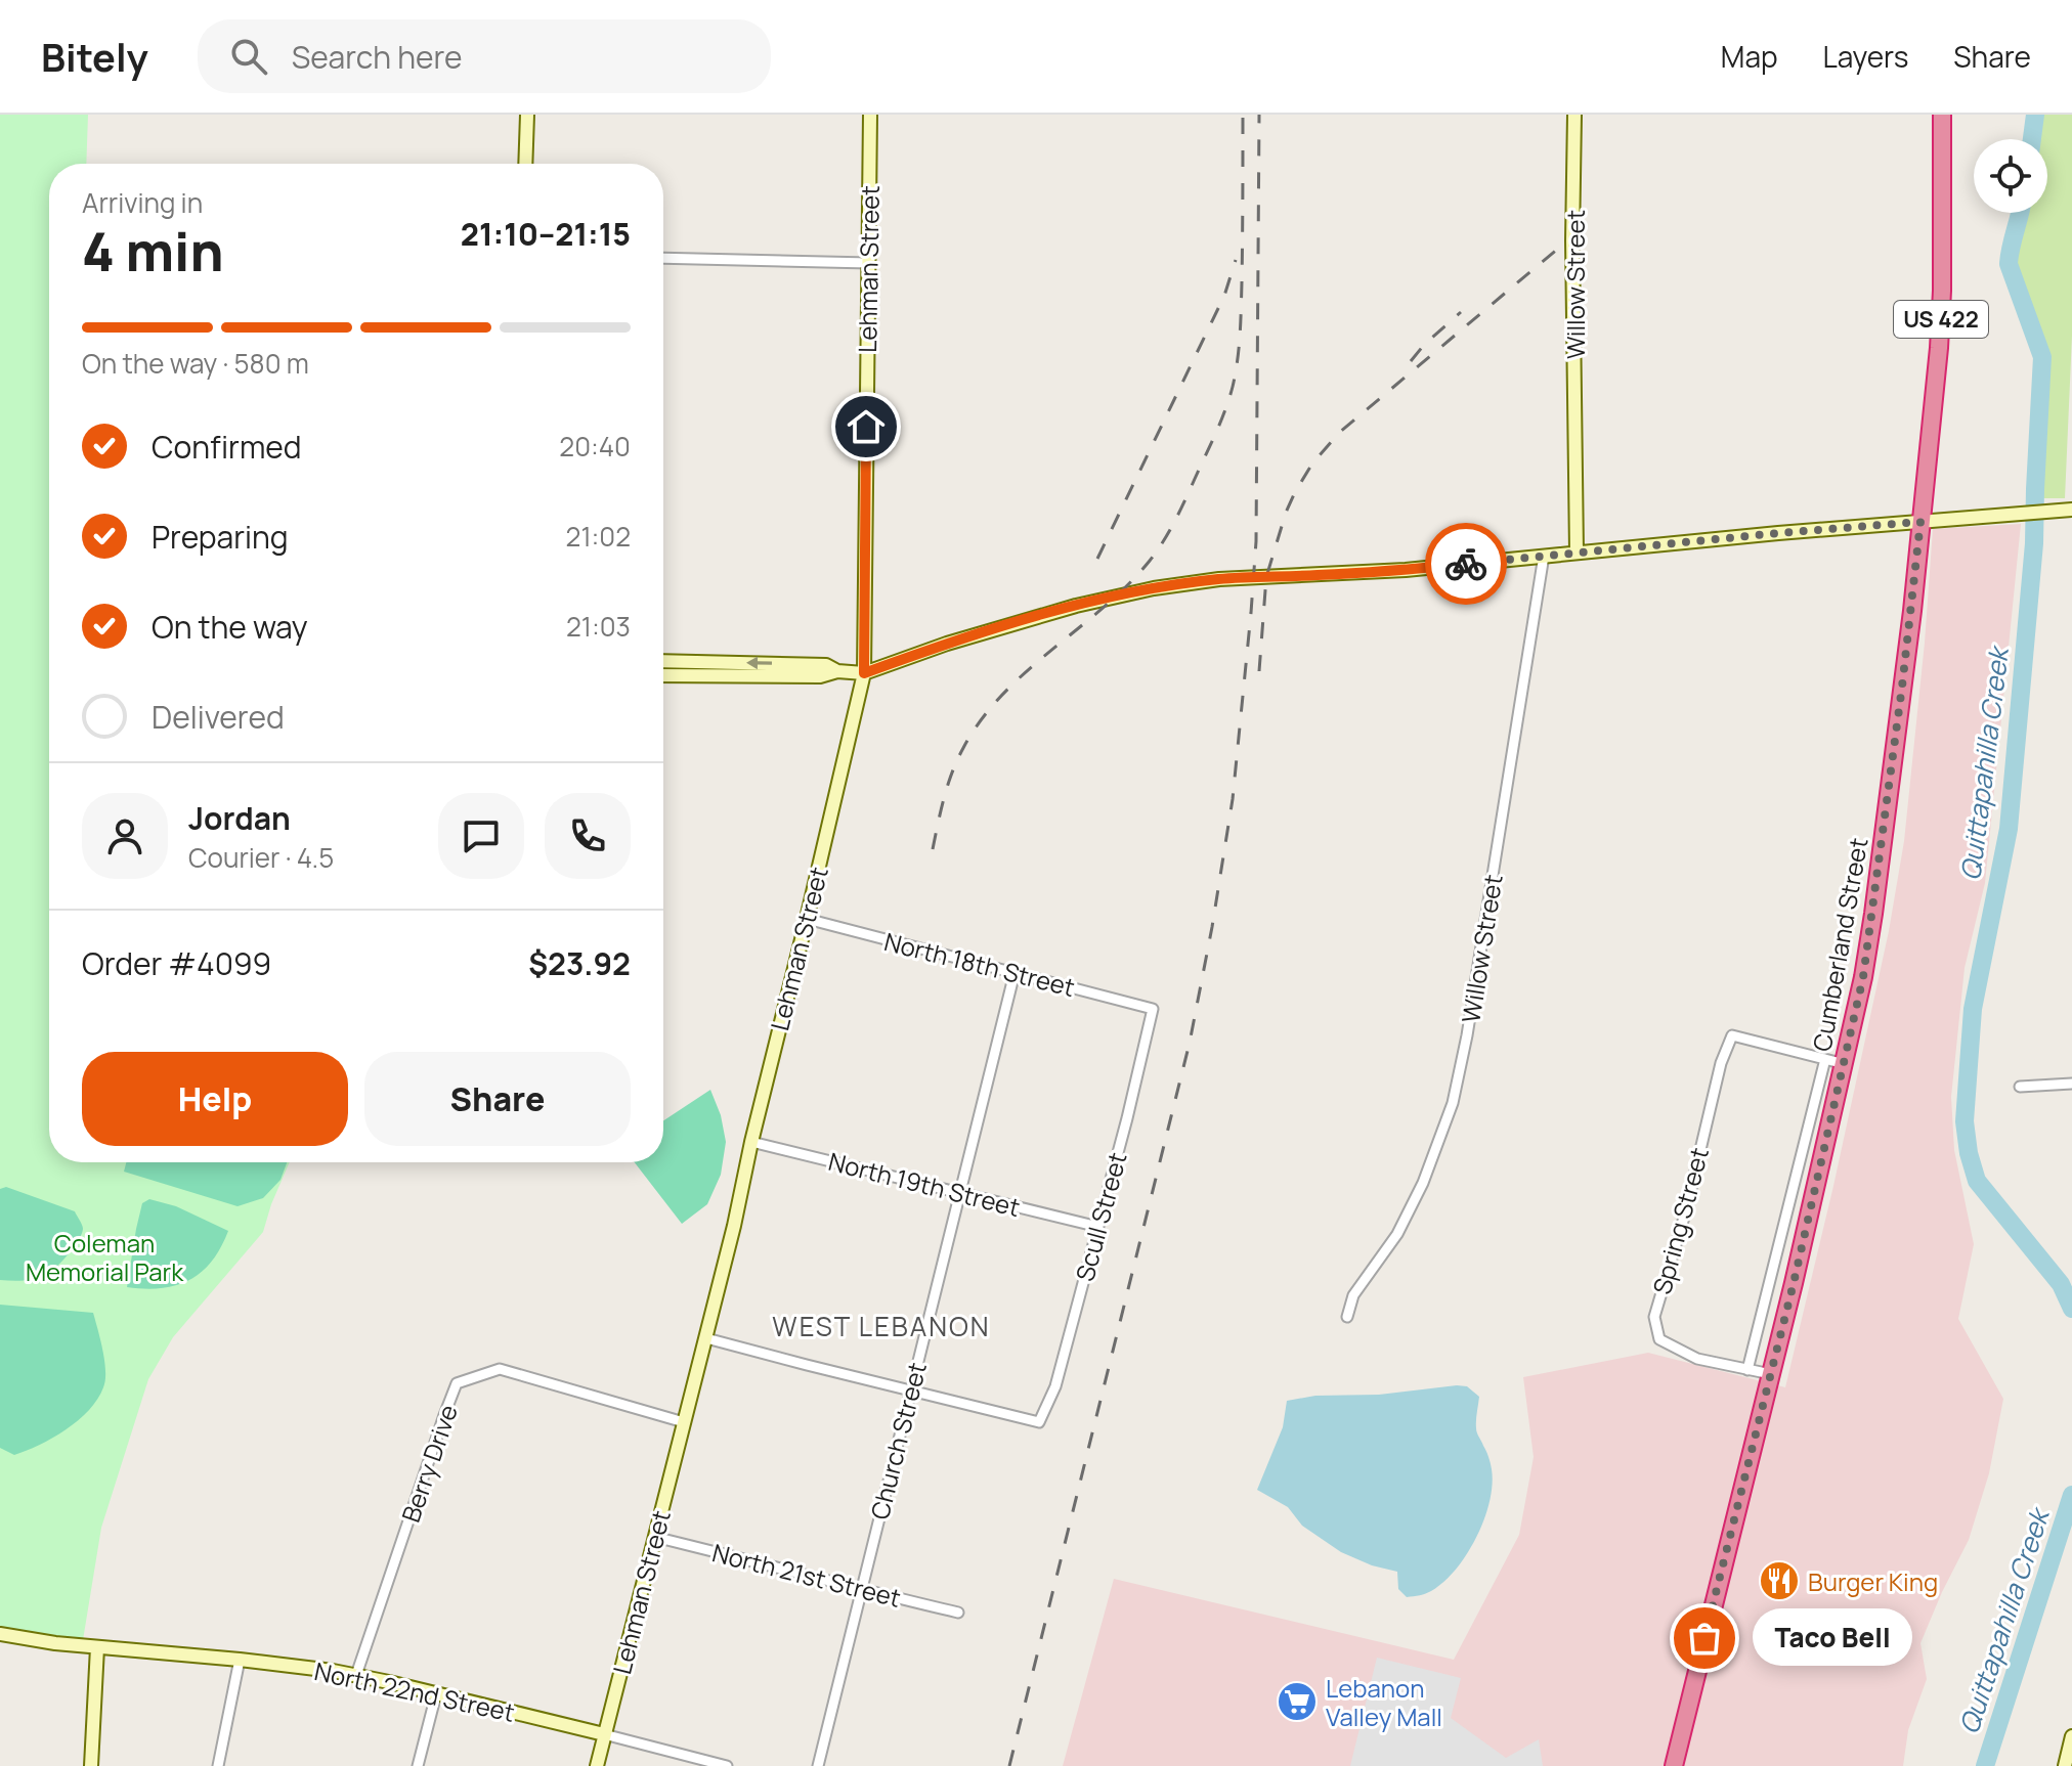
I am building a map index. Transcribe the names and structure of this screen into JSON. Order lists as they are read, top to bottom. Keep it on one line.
{"streets":{"highway":["US 422","Cumberland Street"],"main road":["Lehman Street","Willow Street","North 22nd Street"],"street":["North 18th Street","North 19th Street","Scull Street","Spring Street","Church Street","Berry Drive","North 21st Street"]},"crossings":[["Lehman Street","North 18th Street"],["Lehman Street","North 19th Street"],["Lehman Street","Berry Drive"],["Lehman Street","North 21st Street"],["Lehman Street","North 22nd Street"],["Cumberland Street","Spring Street"],["North 18th Street","Scull Street"],["North 18th Street","Church Street"],["North 19th Street","Scull Street"],["North 19th Street","Church Street"],["Scull Street","Church Street"],["Church Street","North 21st Street"],["Berry Drive","North 22nd Street"]],"districts":["WEST LEBANON"],"water":["Quittapahilla Creek"],"parks":["Coleman Memorial Park"],"places":{"restaurant":["Burger King"],"other":["Taco Bell"],"supermarket":["Lebanon Valley Mall"]},"page":{"header":"Bitely","search":"Search here","nav":["Map","Layers","Share"],"heading":["4 min","Arriving in","21:10–21:15"],"panel":["Jordan","Courier · 4.5","Order #4099","$23.92"],"bar":"On the way · 580 m","list":[["Confirmed","20:40"],["Preparing","21:02"],["On the way","21:03"],"Delivered"],"buttons":["Help","Share"],"bubble":"Taco Bell"}}
